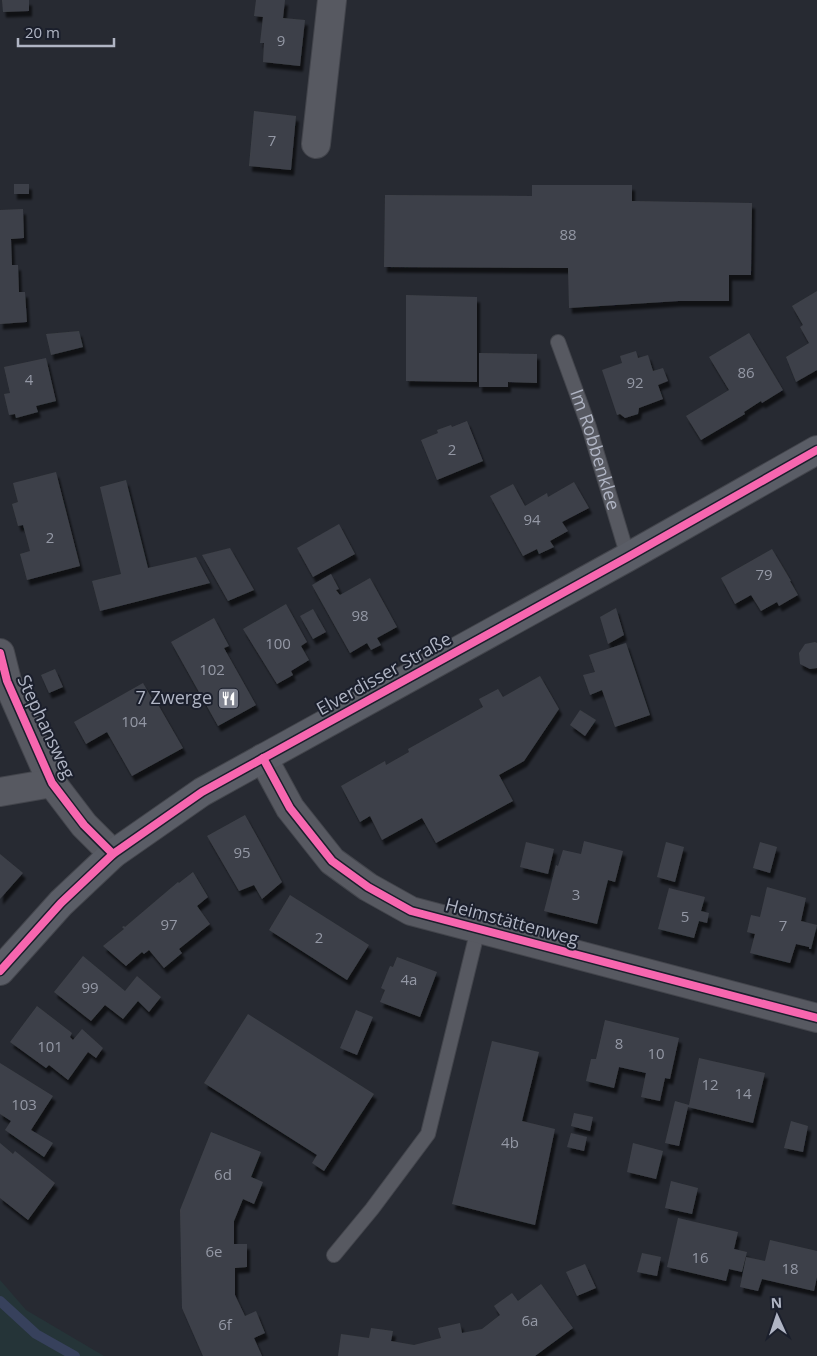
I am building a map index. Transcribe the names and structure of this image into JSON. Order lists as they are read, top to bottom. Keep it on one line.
{"streets":{"main road":["Elverdisser Straße"],"street":["Stephansweg","Heimstättenweg"],"lane":["Im Robbenklee"]},"crossings":[["Im Robbenklee","Elverdisser Straße"],["Elverdisser Straße","Stephansweg"],["Elverdisser Straße","Heimstättenweg"]],"places":{"restaurant":["7 Zwerge"]},"house_numbers":["9","7","88","86","4","92","2","94","2","79","98","100","102","104","95","3","5","97","7","2","4a","99","8","101","10","12","14","103","4b","6d","6e","16","18","6a","6f"],"scale_bar":"20 m","north":"top"}
